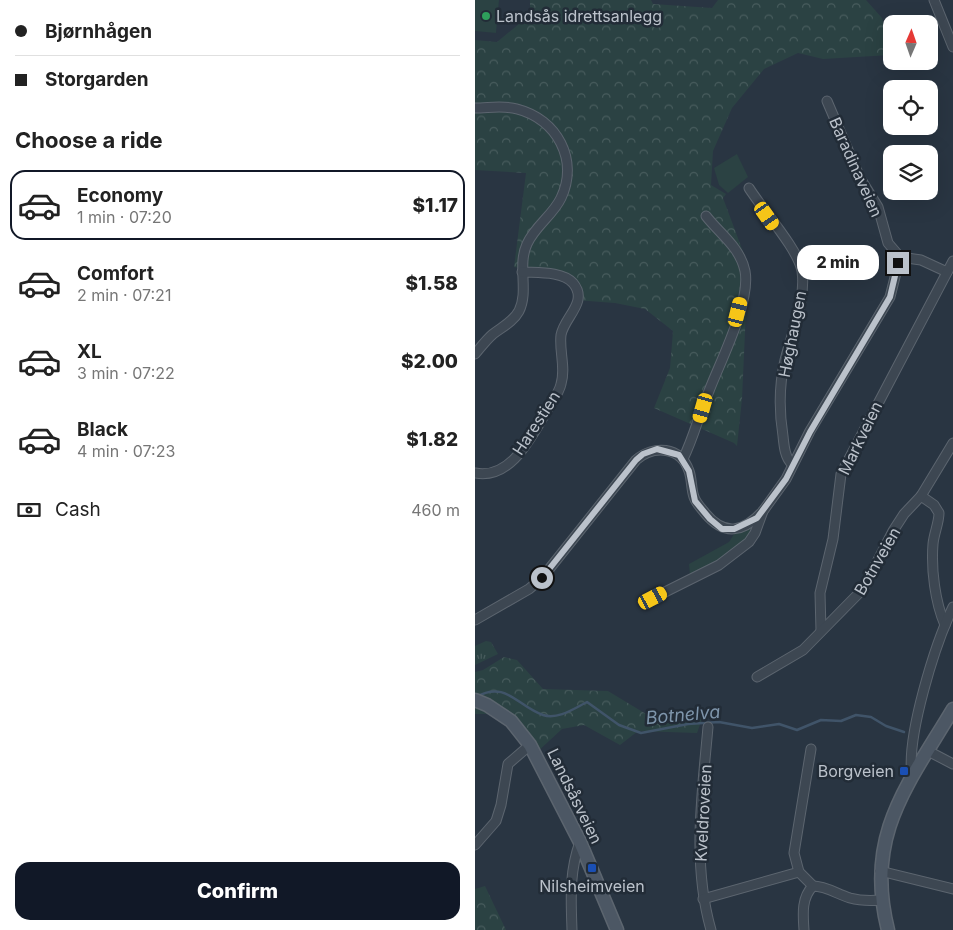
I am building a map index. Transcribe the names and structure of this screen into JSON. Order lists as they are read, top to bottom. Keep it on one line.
{"streets":{"street":["Baradinaveien","Høghaugen","Harestien","Markveien","Botnveien","Landsåsveien","Kveldroveien"]},"crossings":[["Markveien","Botnveien"]],"water":["Botnelva"],"places":{"other":["Landsås idrettsanlegg"],"transit":["Borgveien","Nilsheimveien"]},"north":"top","page":{"banner":["Bjørnhågen","Storgarden"],"heading":"Choose a ride","list":[{"name":"Economy","note":"1 min · 07:20","value":"$1.17"},{"name":"Comfort","note":"2 min · 07:21","value":"$1.58"},{"name":"XL","note":"3 min · 07:22","value":"$2.00"},{"name":"Black","note":"4 min · 07:23","value":"$1.82"}],"bubble":"2 min","pay":["Cash","460 m"],"buttons":"Confirm"}}
